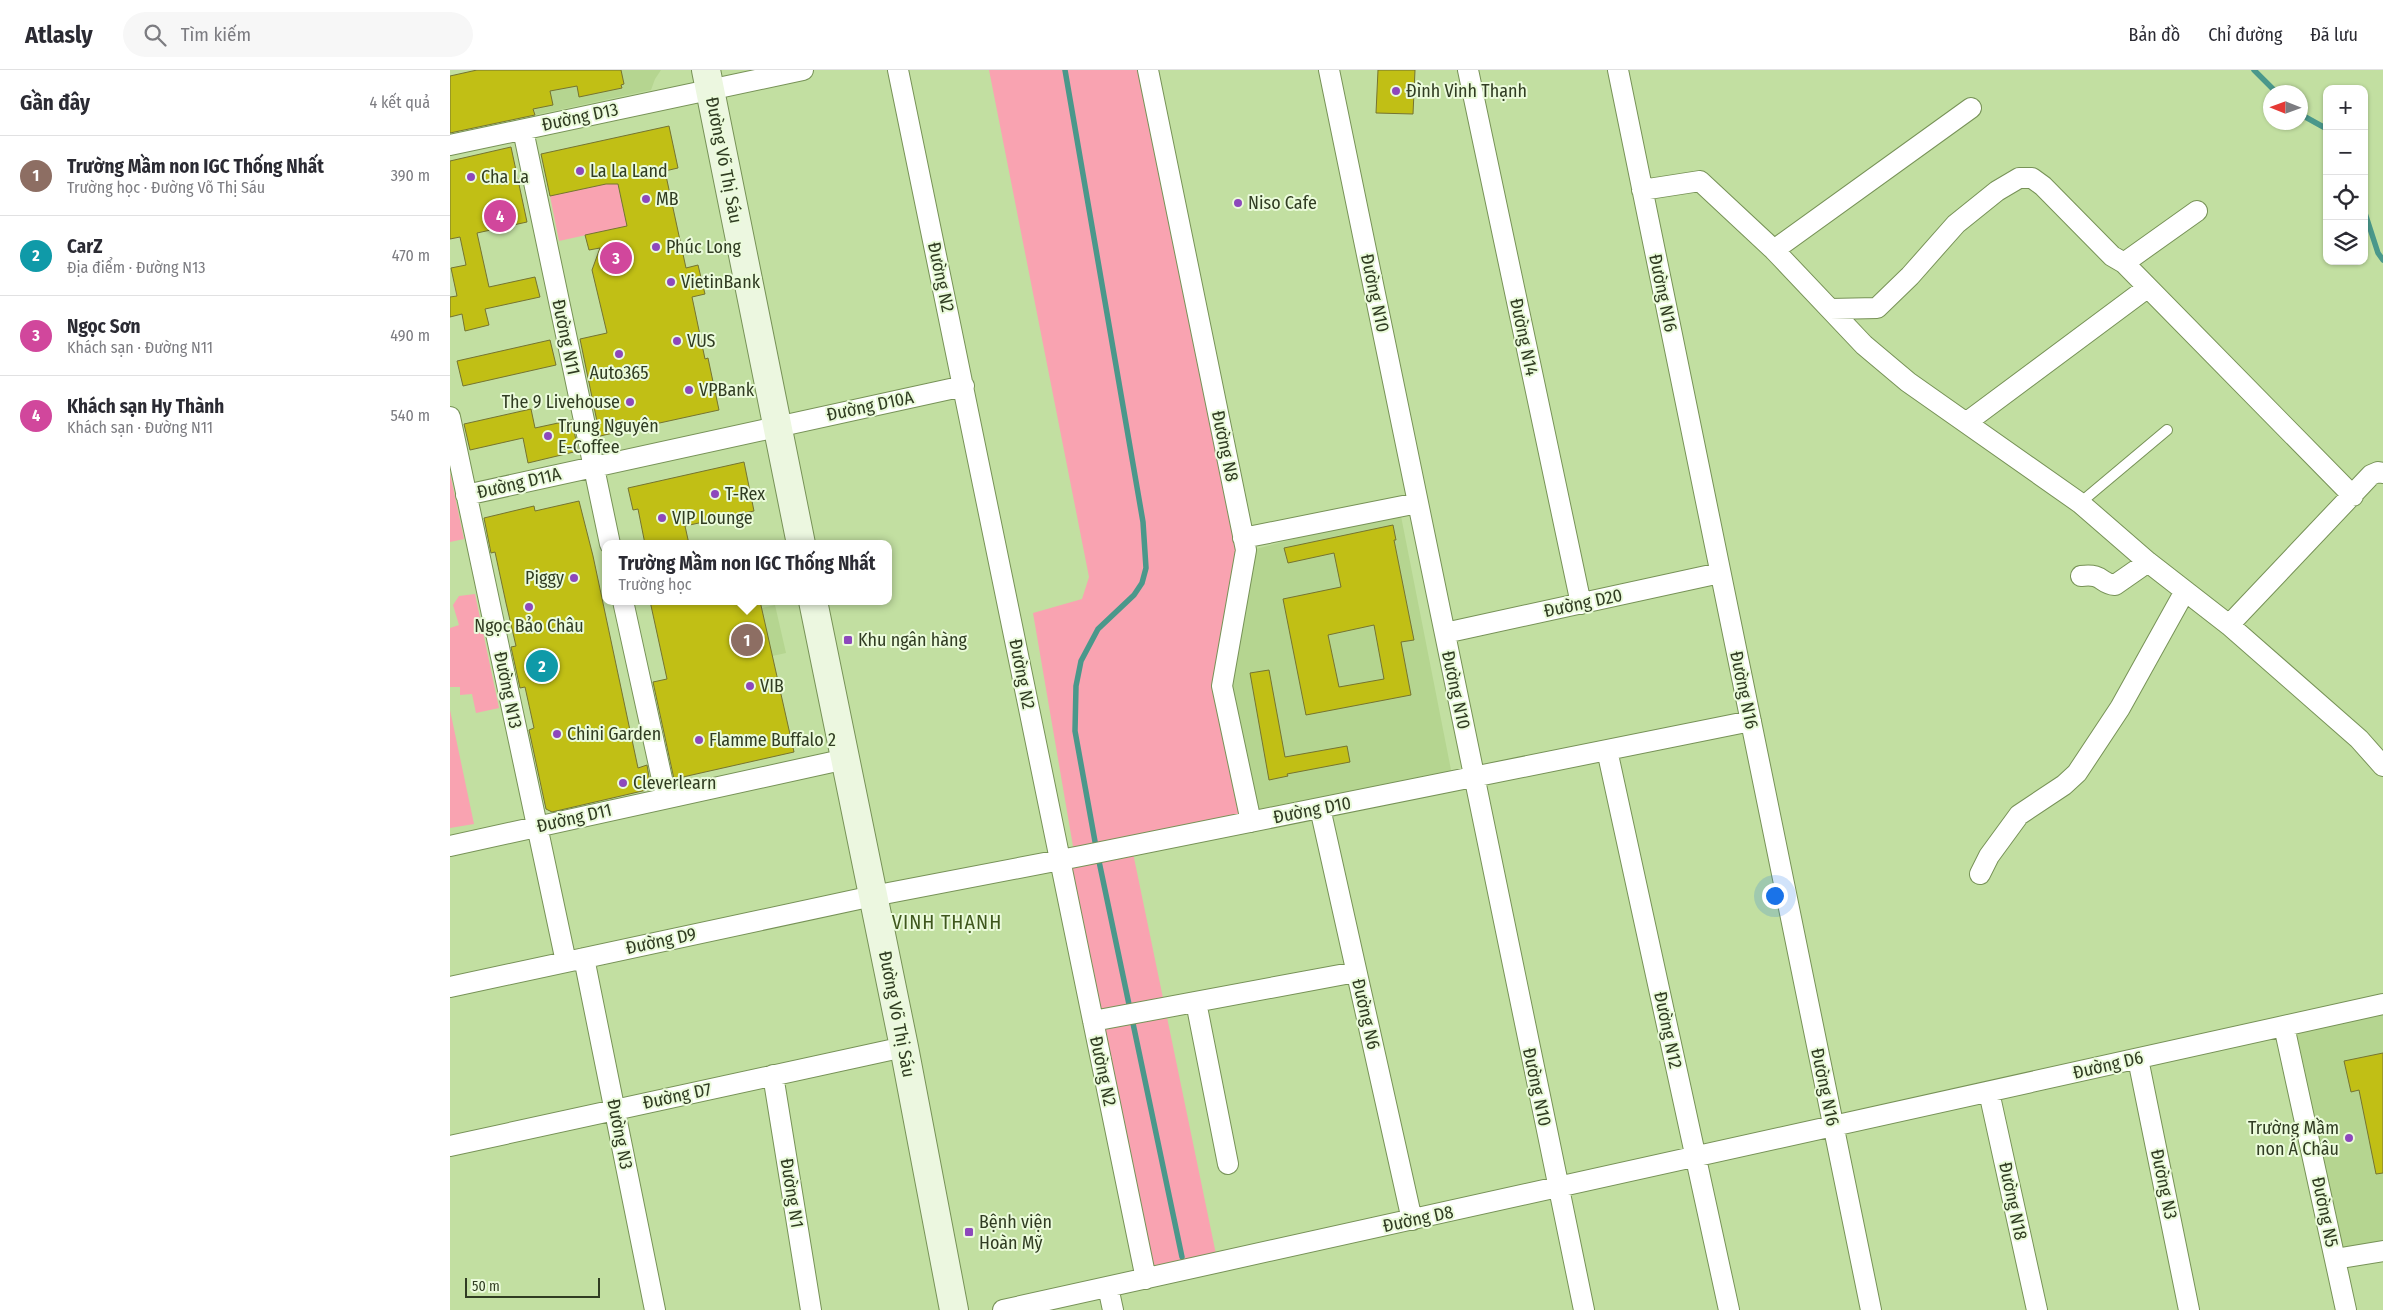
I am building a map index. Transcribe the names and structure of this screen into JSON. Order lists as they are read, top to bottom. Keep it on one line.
{"streets":{"main road":["Đường Võ Thị Sáu"],"street":["Đường D13","Đường N2","Đường N10","Đường N16","Đường N11","Đường N14","Đường D10A","Đường N8","Đường D11A","Đường D20","Đường N13","Đường D10","Đường D11","Đường D9","Đường N6","Đường N12","Đường D6","Đường D7","Đường N3","Đường N1","Đường N18","Đường N5","Đường D8"]},"crossings":[["Đường D13","Đường Võ Thị Sáu"],["Đường D13","Đường N11"],["Đường Võ Thị Sáu","Đường D10A"],["Đường Võ Thị Sáu","Đường D11A"],["Đường Võ Thị Sáu","Đường D10"],["Đường Võ Thị Sáu","Đường D11"],["Đường Võ Thị Sáu","Đường D9"],["Đường Võ Thị Sáu","Đường D7"],["Đường N2","Đường D10A"],["Đường N2","Đường D10"],["Đường N2","Đường D8"],["Đường N10","Đường D20"],["Đường N10","Đường D10"],["Đường N10","Đường D8"],["Đường N16","Đường D20"],["Đường N16","Đường D10"],["Đường N16","Đường D6"],["Đường N16","Đường D8"],["Đường N11","Đường D11A"],["Đường N14","Đường D20"],["Đường D10A","Đường D11A"],["Đường N8","Đường D10"],["Đường D11A","Đường N13"],["Đường N13","Đường D11"],["Đường N13","Đường D9"],["Đường N13","Đường N3"],["Đường D10","Đường D9"],["Đường D10","Đường N6"],["Đường D10","Đường N12"],["Đường D9","Đường N3"],["Đường N6","Đường D8"],["Đường N12","Đường D8"],["Đường D6","Đường N3"],["Đường D6","Đường N18"],["Đường D6","Đường N5"],["Đường D6","Đường D8"],["Đường D7","Đường N3"],["Đường D7","Đường N1"]],"districts":["VINH THẠNH"],"places":{"other":["Đình Vinh Thạnh","La La Land","Cha La","MB","Niso Cafe","Phúc Long","VietinBank","VUS","Auto365","VPBank","The 9 Livehouse","Trung Nguyên E-Coffee","T-Rex","VIP Lounge","Piggy","Ngọc Bảo Châu","VIB","Chini Garden","Flamme Buffalo 2","Cleverlearn","Trường Mầm non Á Châu"],"transit":["Khu ngân hàng","Bệnh viện Hoàn Mỹ"]},"scale_bar":"50 m","north":"left","page":{"header":"Atlasly","search":"Tìm kiếm","nav":["Bản đồ","Chỉ đường","Đã lưu"],"heading":["Gần đây","4 kết quả"],"map_buttons":["+","−"],"list":[{"mark":"1","name":"Trường Mầm non IGC Thống Nhất","note":"Trường học · Đường Võ Thị Sáu","value":"390 m"},{"mark":"2","name":"CarZ","note":"Địa điểm · Đường N13","value":"470 m"},{"mark":"3","name":"Ngọc Sơn","note":"Khách sạn · Đường N11","value":"490 m"},{"mark":"4","name":"Khách sạn Hy Thành","note":"Khách sạn · Đường N11","value":"540 m"}],"pins":["4","3","1","2"],"popup":["Trường Mầm non IGC Thống Nhất","Trường học"],"scale":"50 m"}}
